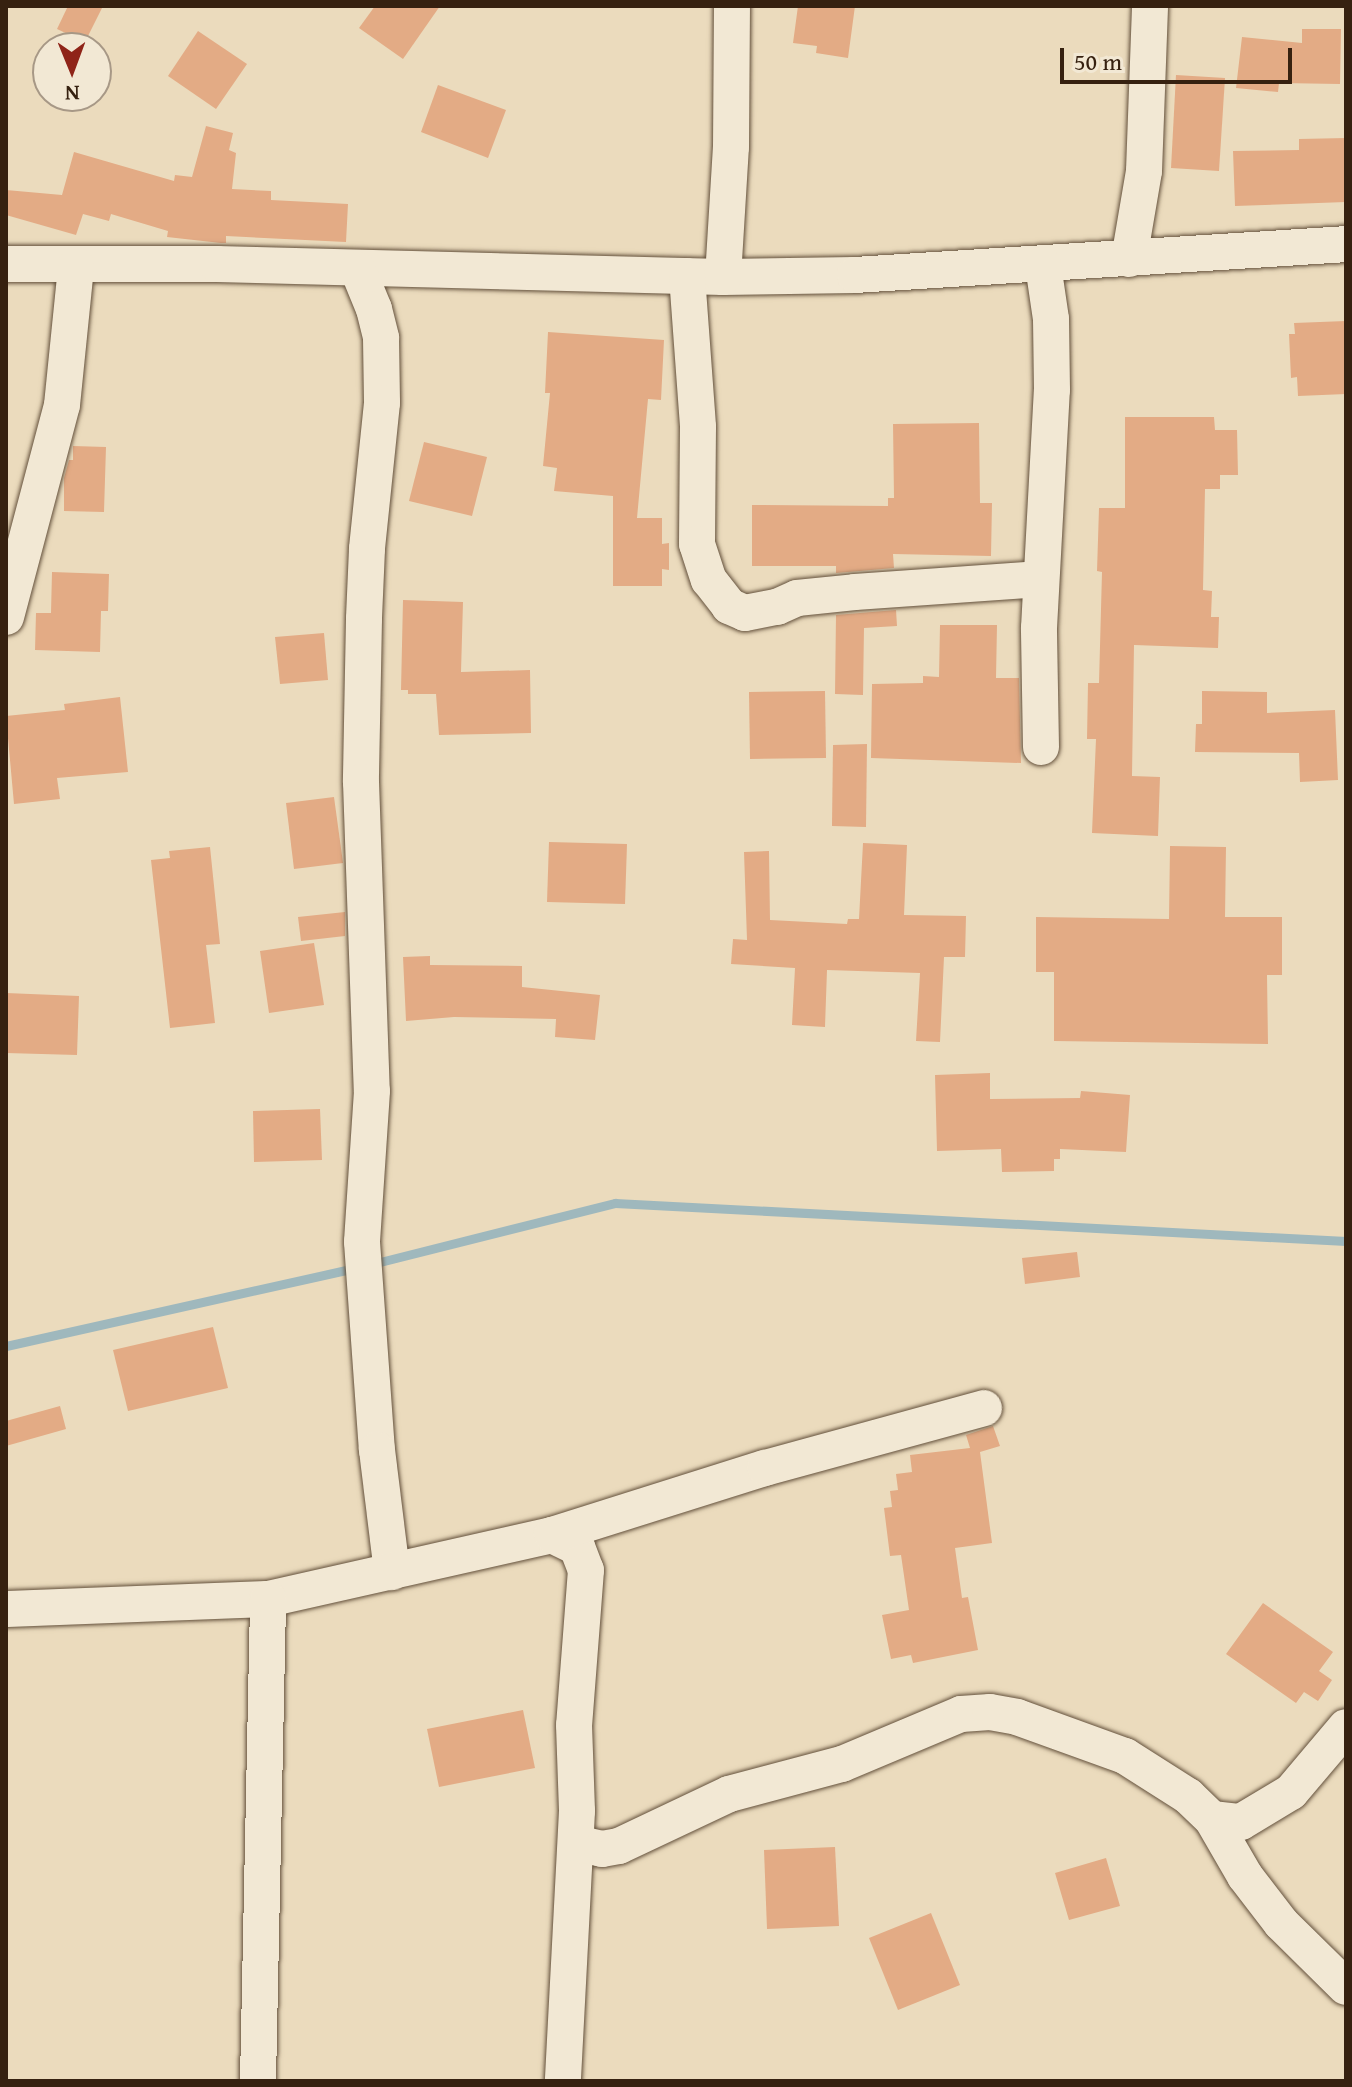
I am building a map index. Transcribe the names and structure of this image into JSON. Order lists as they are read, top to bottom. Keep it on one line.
{"scale_bar":"50 m","north":"bottom"}
